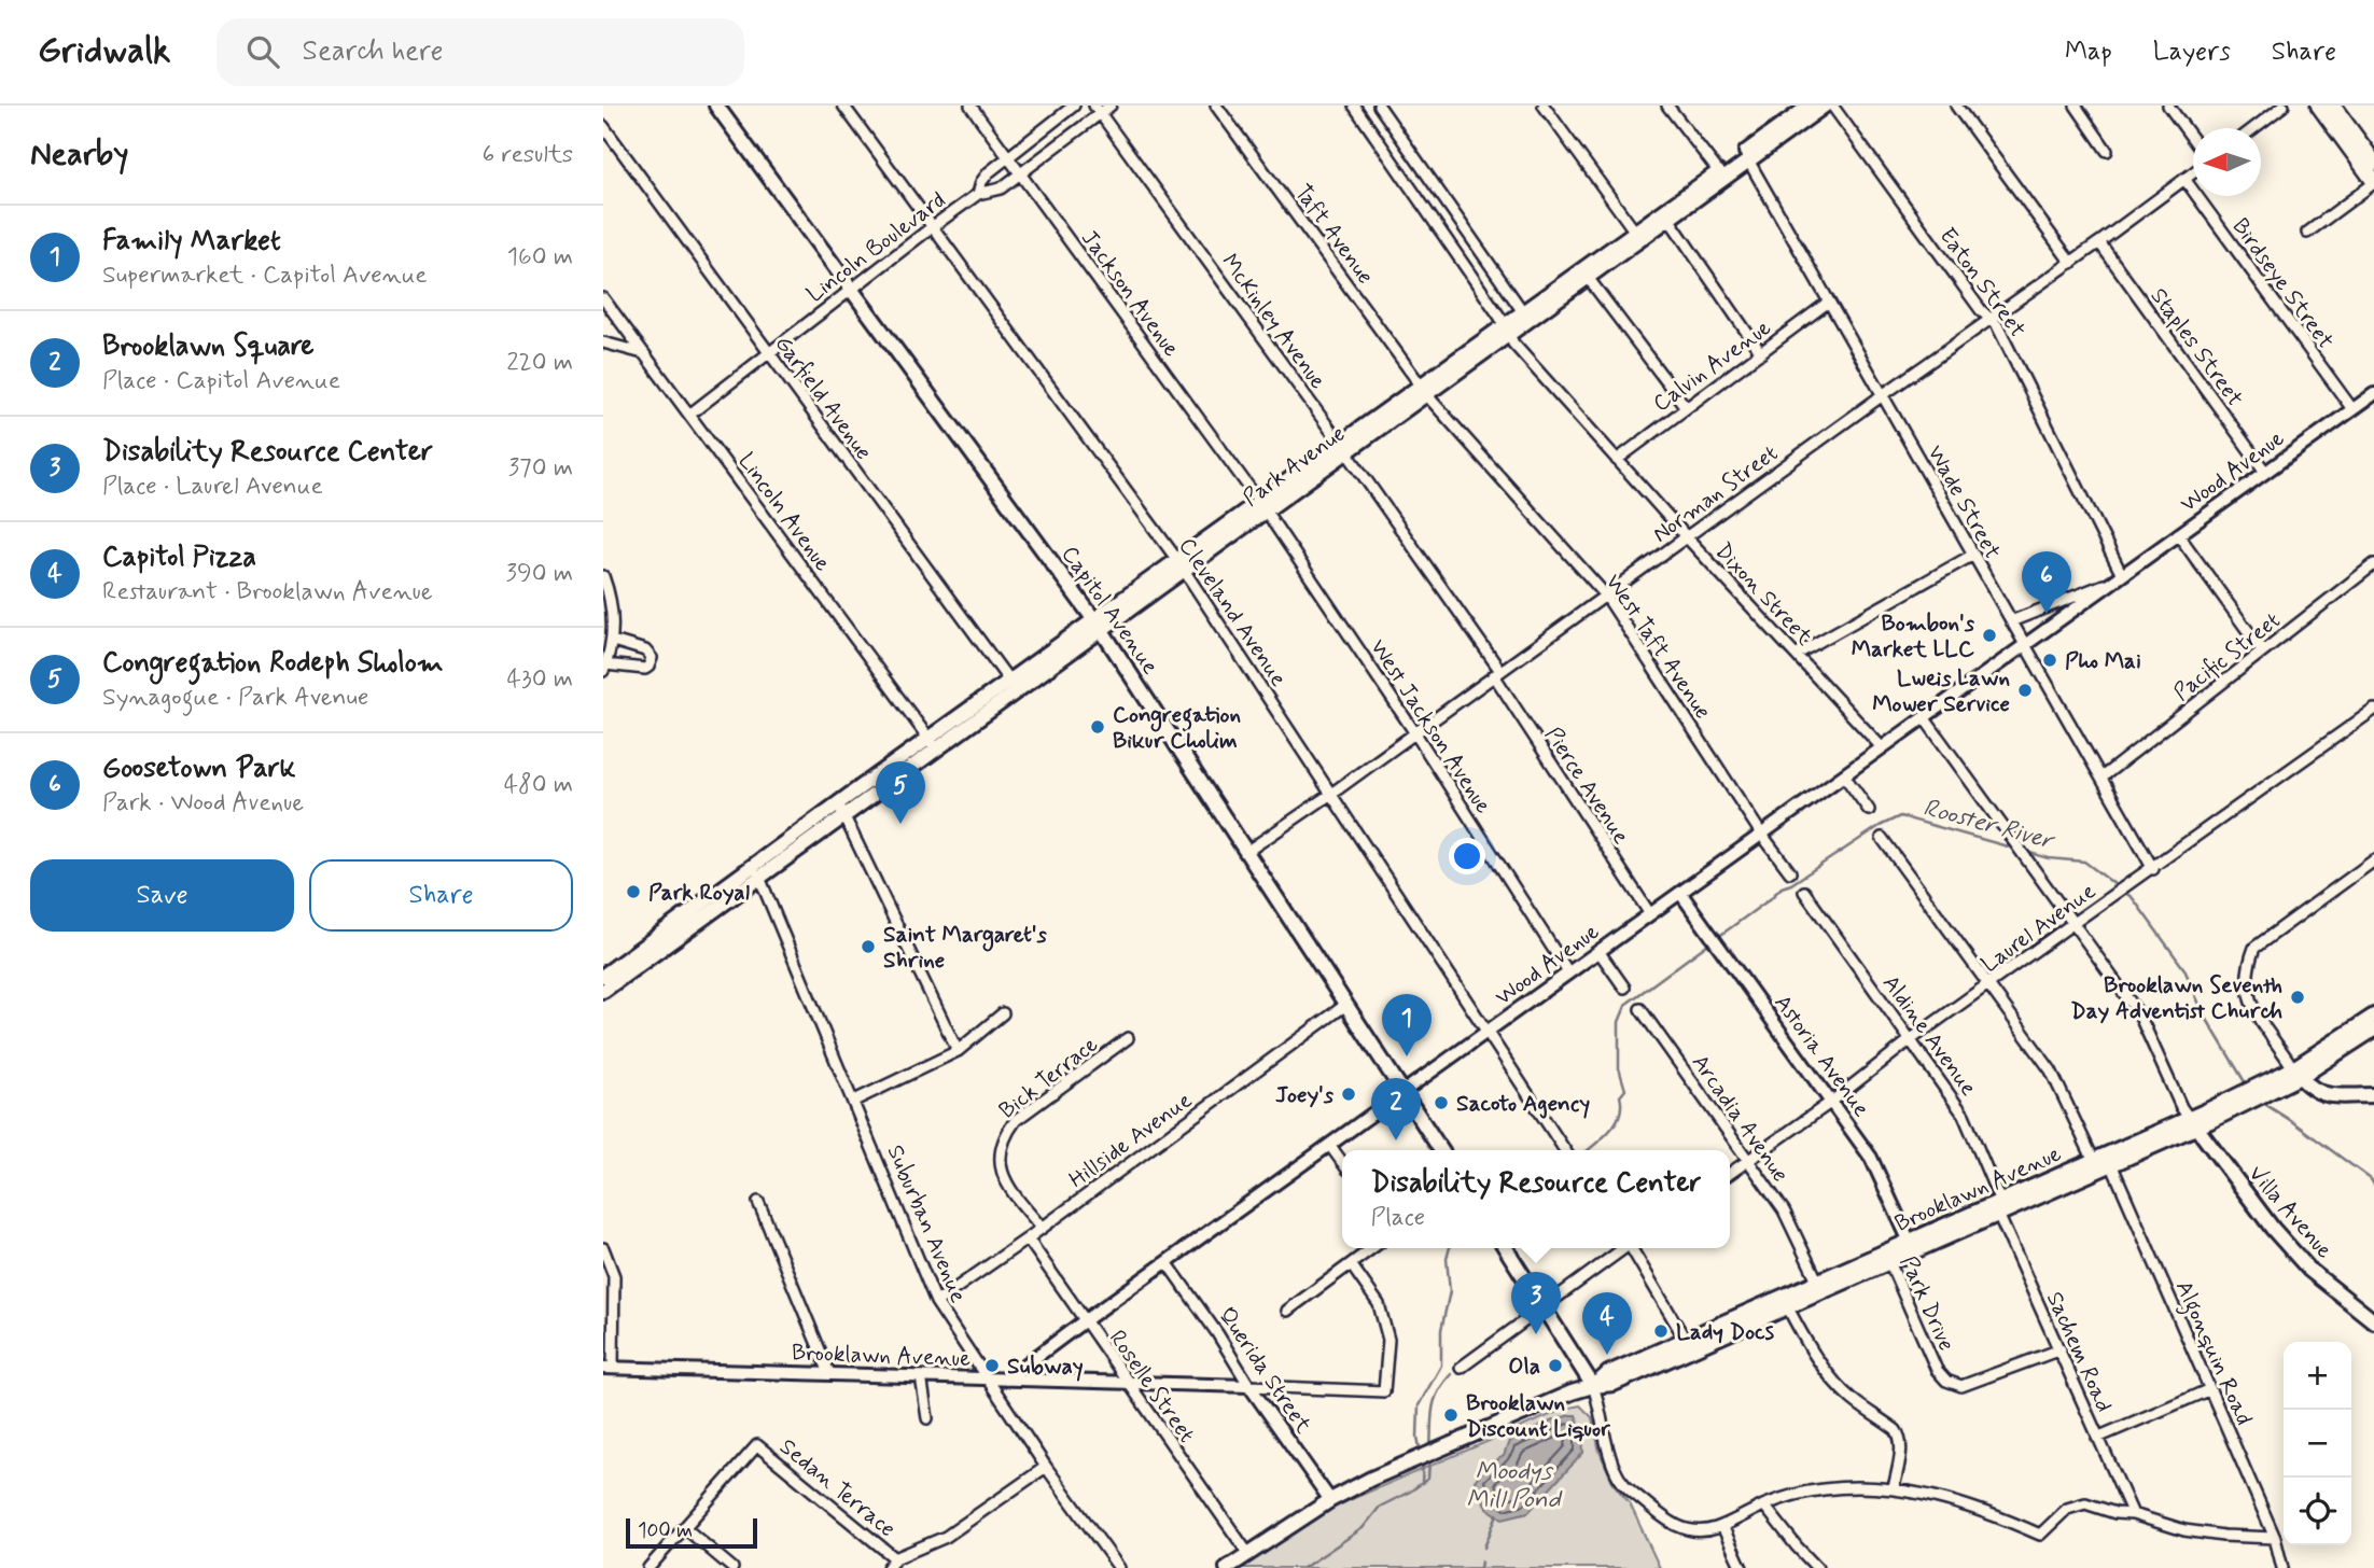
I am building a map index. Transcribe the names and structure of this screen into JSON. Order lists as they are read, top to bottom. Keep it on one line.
{"streets":{"main road":["Park Avenue","Capitol Avenue","Brooklawn Avenue","Villa Avenue"],"street":["Taft Avenue","Lincoln Boulevard","Eaton Street","Birdseye Street","Jackson Avenue","McKinley Avenue","Staples Street","Calvin Avenue","Garfield Avenue","Wood Avenue","Norman Street","Wade Street","Lincoln Avenue","Dixon Street","Cleveland Avenue","West Taft Avenue","Pacific Street","West Jackson Avenue","Pierce Avenue","Laurel Avenue","Aldine Avenue","Astoria Avenue","Bick Terrace","Arcadia Avenue","Hillside Avenue","Suburban Avenue","Park Drive","Sachem Road","Algonquin Road","Querida Street","Roselle Street","Sedan Terrace"]},"crossings":[["Taft Avenue","Park Avenue"],["Taft Avenue","West Taft Avenue"],["Lincoln Boulevard","Jackson Avenue"],["Lincoln Boulevard","McKinley Avenue"],["Lincoln Boulevard","Garfield Avenue"],["Lincoln Boulevard","Lincoln Avenue"],["Lincoln Boulevard","Capitol Avenue"],["Lincoln Boulevard","Cleveland Avenue"],["Eaton Street","Wood Avenue"],["Eaton Street","Norman Street"],["Birdseye Street","Wood Avenue"],["Birdseye Street","Norman Street"],["Jackson Avenue","Park Avenue"],["Jackson Avenue","West Jackson Avenue"],["McKinley Avenue","Park Avenue"],["McKinley Avenue","Norman Street"],["McKinley Avenue","Pierce Avenue"],["Staples Street","Wood Avenue"],["Staples Street","Norman Street"],["Calvin Avenue","Wade Street"],["Calvin Avenue","Dixon Street"],["Garfield Avenue","Park Avenue"],["Park Avenue","Wade Street"],["Park Avenue","Lincoln Avenue"],["Park Avenue","Dixon Street"],["Park Avenue","Capitol Avenue"],["Park Avenue","Cleveland Avenue"],["Park Avenue","West Taft Avenue"],["Park Avenue","West Jackson Avenue"],["Park Avenue","Suburban Avenue"],["Wood Avenue","Wade Street"],["Wood Avenue","Dixon Street"],["Wood Avenue","Capitol Avenue"],["Wood Avenue","Cleveland Avenue"],["Wood Avenue","West Taft Avenue"],["Wood Avenue","West Jackson Avenue"],["Wood Avenue","Pierce Avenue"],["Wood Avenue","Astoria Avenue"],["Wood Avenue","Brooklawn Avenue"],["Wood Avenue","Querida Street"],["Wood Avenue","Roselle Street"],["Norman Street","Wade Street"],["Norman Street","Dixon Street"],["Norman Street","Capitol Avenue"],["Norman Street","Cleveland Avenue"],["Norman Street","West Taft Avenue"],["Norman Street","West Jackson Avenue"],["Norman Street","Pierce Avenue"],["Wade Street","Pacific Street"],["Wade Street","Laurel Avenue"],["Capitol Avenue","Hillside Avenue"],["Laurel Avenue","Aldine Avenue"],["Laurel Avenue","Astoria Avenue"],["Laurel Avenue","Arcadia Avenue"],["Laurel Avenue","Algonquin Road"],["Aldine Avenue","Brooklawn Avenue"],["Aldine Avenue","Sachem Road"],["Astoria Avenue","Brooklawn Avenue"],["Bick Terrace","Hillside Avenue"],["Arcadia Avenue","Brooklawn Avenue"],["Hillside Avenue","Suburban Avenue"],["Hillside Avenue","Roselle Street"],["Brooklawn Avenue","Villa Avenue"],["Brooklawn Avenue","Suburban Avenue"],["Brooklawn Avenue","Park Drive"],["Brooklawn Avenue","Sachem Road"],["Brooklawn Avenue","Algonquin Road"],["Brooklawn Avenue","Querida Street"],["Brooklawn Avenue","Roselle Street"],["Park Drive","Sachem Road"]],"water":["Rooster River","Moodys Mill Pond"],"places":["Bombon's Market LLC","Pho Mai","Lweis Lawn Mower Service","Congregation Bikur Cholim","Park Royal","Saint Margaret's Shrine","Brooklawn Seventh Day Adventist Church","Joey's","Sacoto Agency","Lady Docs","Subway","Ola","Brooklawn Discount Liquor"],"scale_bar":"100 m","north":"left","page":{"header":"Gridwalk","search":"Search here","nav":["Map","Layers","Share"],"heading":["Nearby","6 results"],"list":[{"mark":"1","name":"Family Market","note":"Supermarket · Capitol Avenue","value":"160 m"},{"mark":"2","name":"Brooklawn Square","note":"Place · Capitol Avenue","value":"220 m"},{"mark":"3","name":"Disability Resource Center","note":"Place · Laurel Avenue","value":"370 m"},{"mark":"4","name":"Capitol Pizza","note":"Restaurant · Brooklawn Avenue","value":"390 m"},{"mark":"5","name":"Congregation Rodeph Sholom","note":"Synagogue · Park Avenue","value":"430 m"},{"mark":"6","name":"Goosetown Park","note":"Park · Wood Avenue","value":"480 m"}],"pins":["6","5","1","2","3","4"],"buttons":["Save","Share"],"popup":["Disability Resource Center","Place"],"map_buttons":["+","−"],"scale":"100 m"}}
